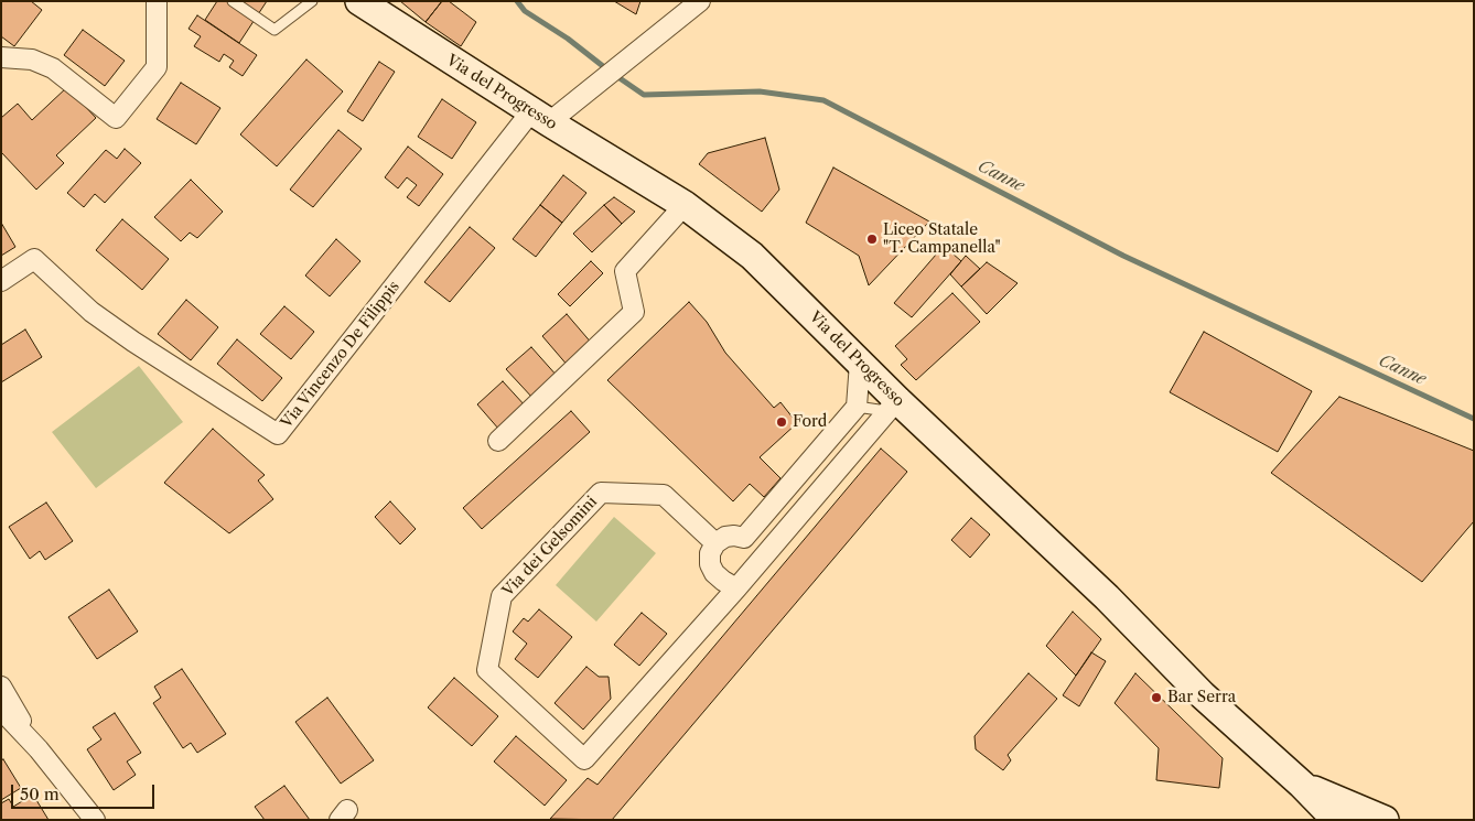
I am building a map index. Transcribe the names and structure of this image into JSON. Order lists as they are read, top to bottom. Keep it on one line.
{"streets":{"street":["Via del Progresso","Via Vincenzo De Filippis","Via dei Gelsomini"]},"crossings":[["Via del Progresso","Via Vincenzo De Filippis"],["Via del Progresso","Via dei Gelsomini"]],"water":["Canne"],"places":["Liceo Statale \"T. Campanella\"","Ford","Bar Serra"],"scale_bar":"50 m"}
